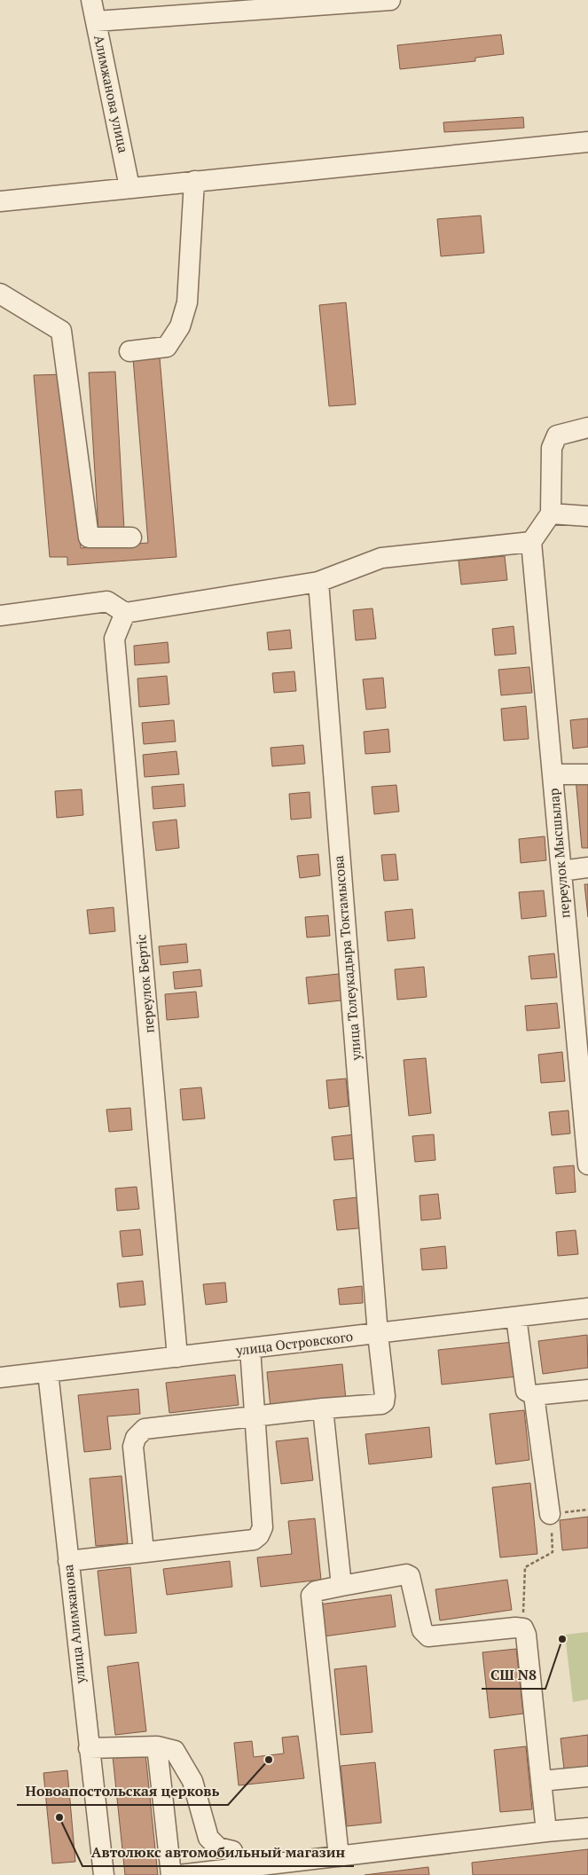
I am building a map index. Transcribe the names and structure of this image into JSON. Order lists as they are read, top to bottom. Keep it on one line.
{"streets":{"street":["Алимжанова улица","переулок Мысшылар","улица Толеукадыра Токтамысова","переулок Бертіс","улица Островского","улица Алимжанова"]},"crossings":[["улица Толеукадыра Токтамысова","улица Островского"],["переулок Бертіс","улица Островского"],["улица Островского","улица Алимжанова"]],"places":["СШ N8","Новоапостольская церковь","Автолюкс автомобильный магазин"]}
